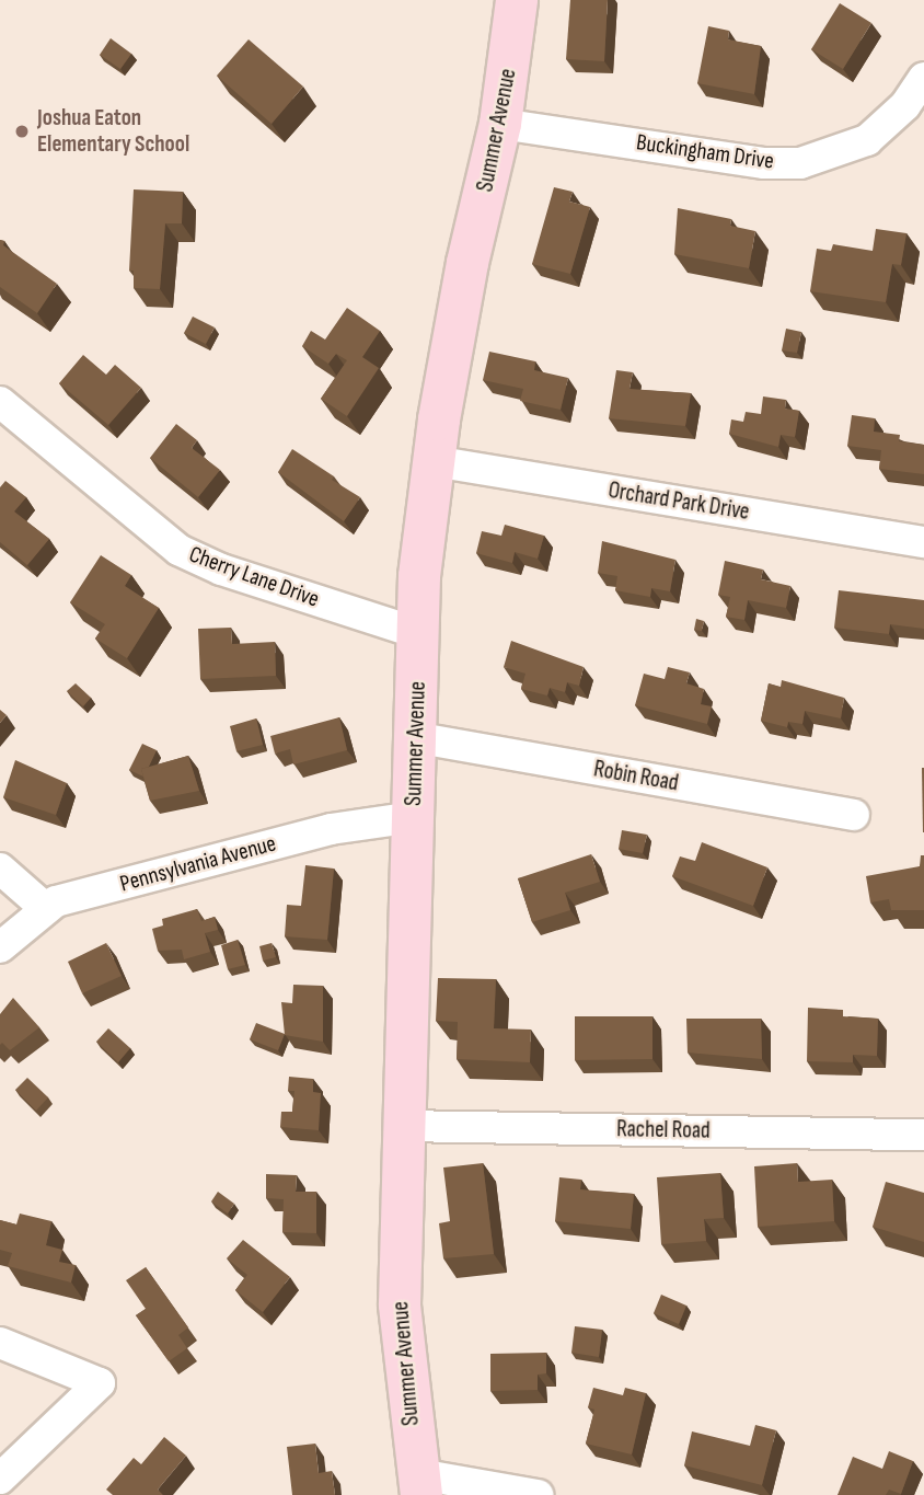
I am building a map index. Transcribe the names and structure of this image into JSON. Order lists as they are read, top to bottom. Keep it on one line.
{"streets":{"street":["Summer Avenue","Buckingham Drive","Orchard Park Drive","Cherry Lane Drive","Robin Road","Pennsylvania Avenue","Rachel Road"]},"crossings":[["Summer Avenue","Buckingham Drive"],["Summer Avenue","Orchard Park Drive"],["Summer Avenue","Cherry Lane Drive"],["Summer Avenue","Robin Road"],["Summer Avenue","Pennsylvania Avenue"],["Summer Avenue","Rachel Road"]],"places":["Joshua Eaton Elementary School"]}
